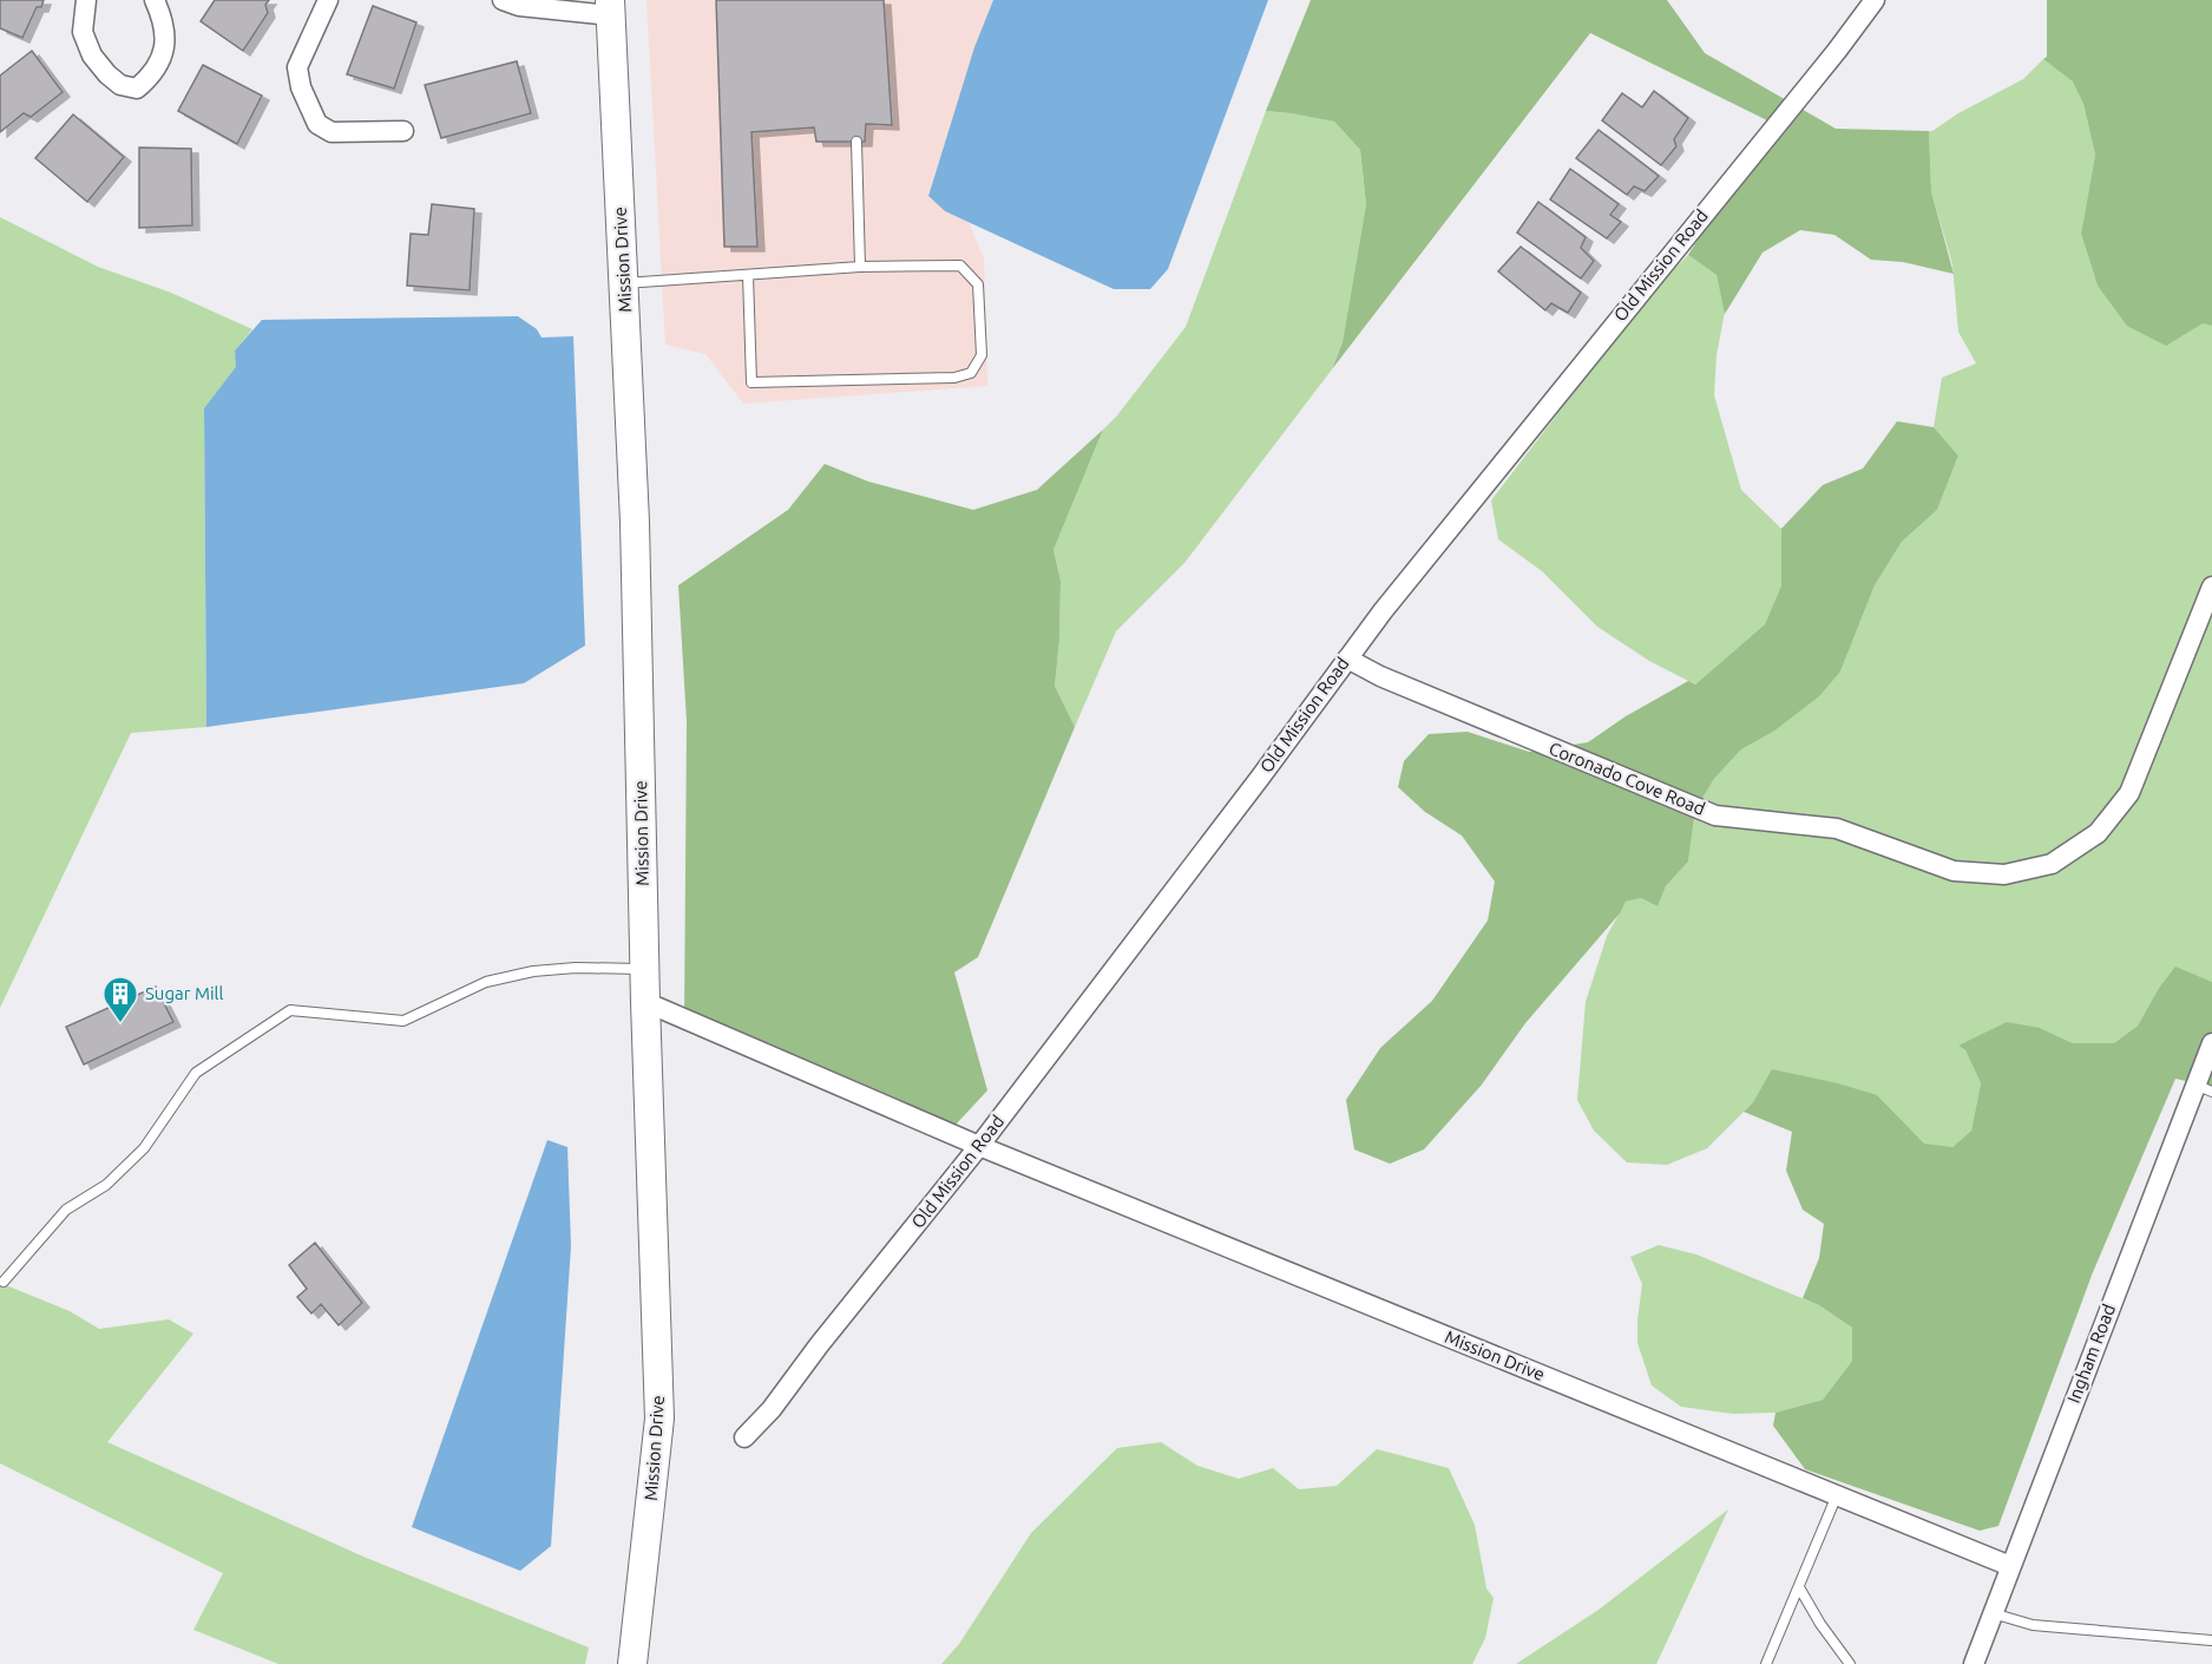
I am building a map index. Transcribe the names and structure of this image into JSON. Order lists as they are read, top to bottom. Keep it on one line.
{"streets":{"street":["Mission Drive","Old Mission Road","Coronado Cove Road","Ingham Road"]},"crossings":[["Mission Drive","Old Mission Road"],["Mission Drive","Ingham Road"],["Old Mission Road","Coronado Cove Road"]],"places":{"building":["Sugar Mill"]}}
